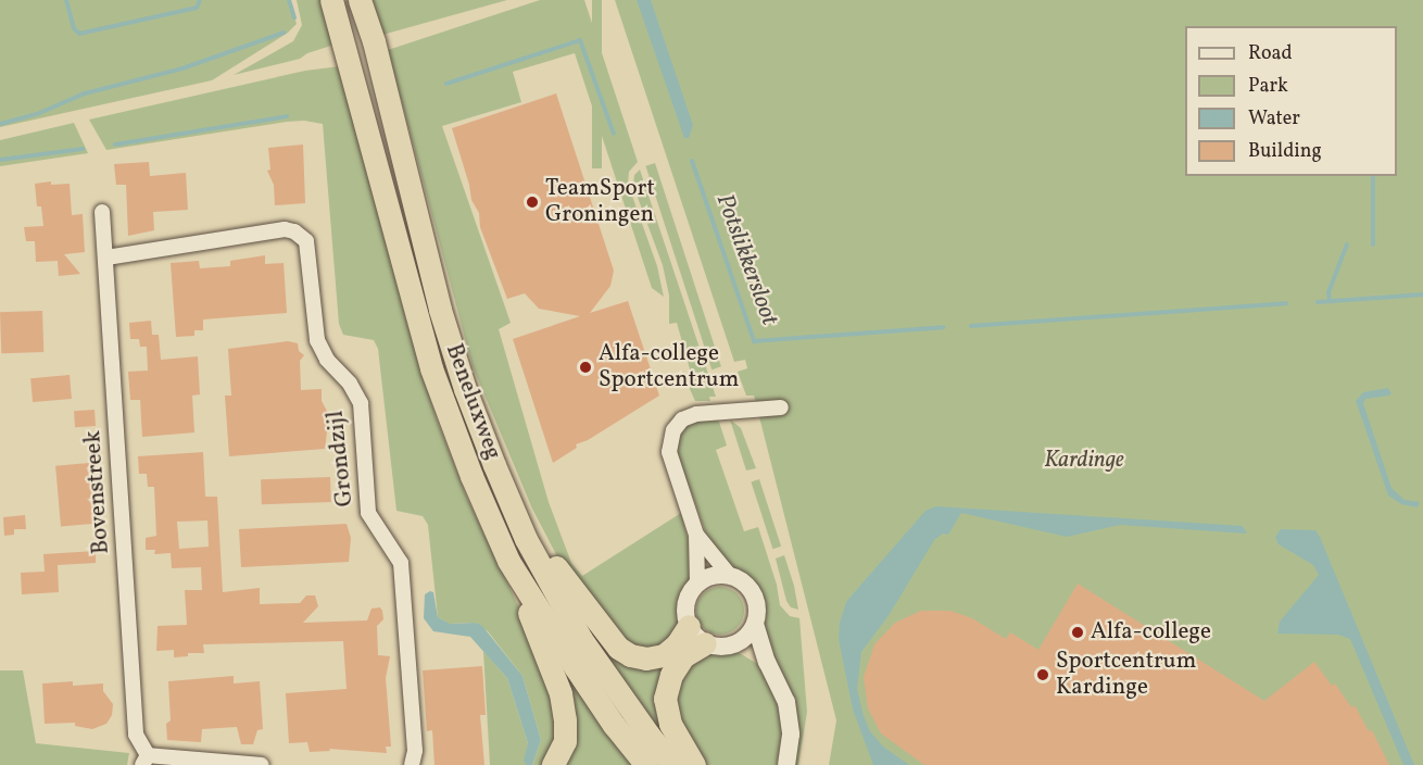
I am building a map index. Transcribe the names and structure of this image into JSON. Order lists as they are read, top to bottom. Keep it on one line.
{"streets":{"highway":["Beneluxweg"],"street":["Grondzijl","Bovenstreek"]},"crossings":[["Grondzijl","Bovenstreek"]],"water":["Potslikkersloot"],"parks":["Kardinge"],"places":["TeamSport Groningen","Alfa-college Sportcentrum","Alfa-college","Sportcentrum Kardinge"],"legend":["Road","Park","Water","Building"]}
